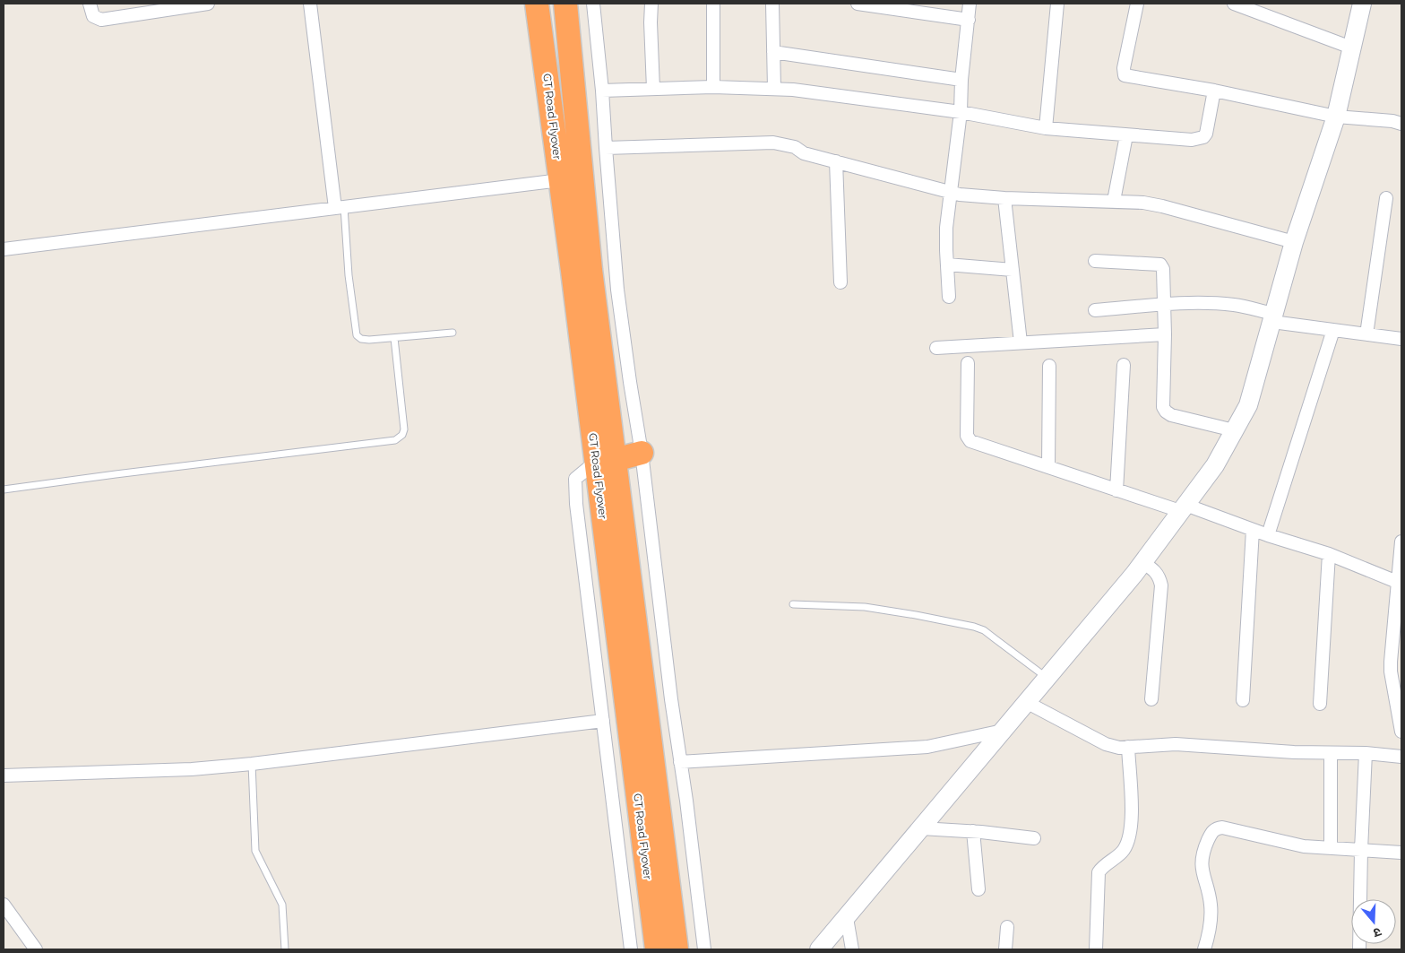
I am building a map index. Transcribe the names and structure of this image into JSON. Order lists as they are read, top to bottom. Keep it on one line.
{"streets":{"highway":["GT Road Flyover"]},"north":"bottom"}
